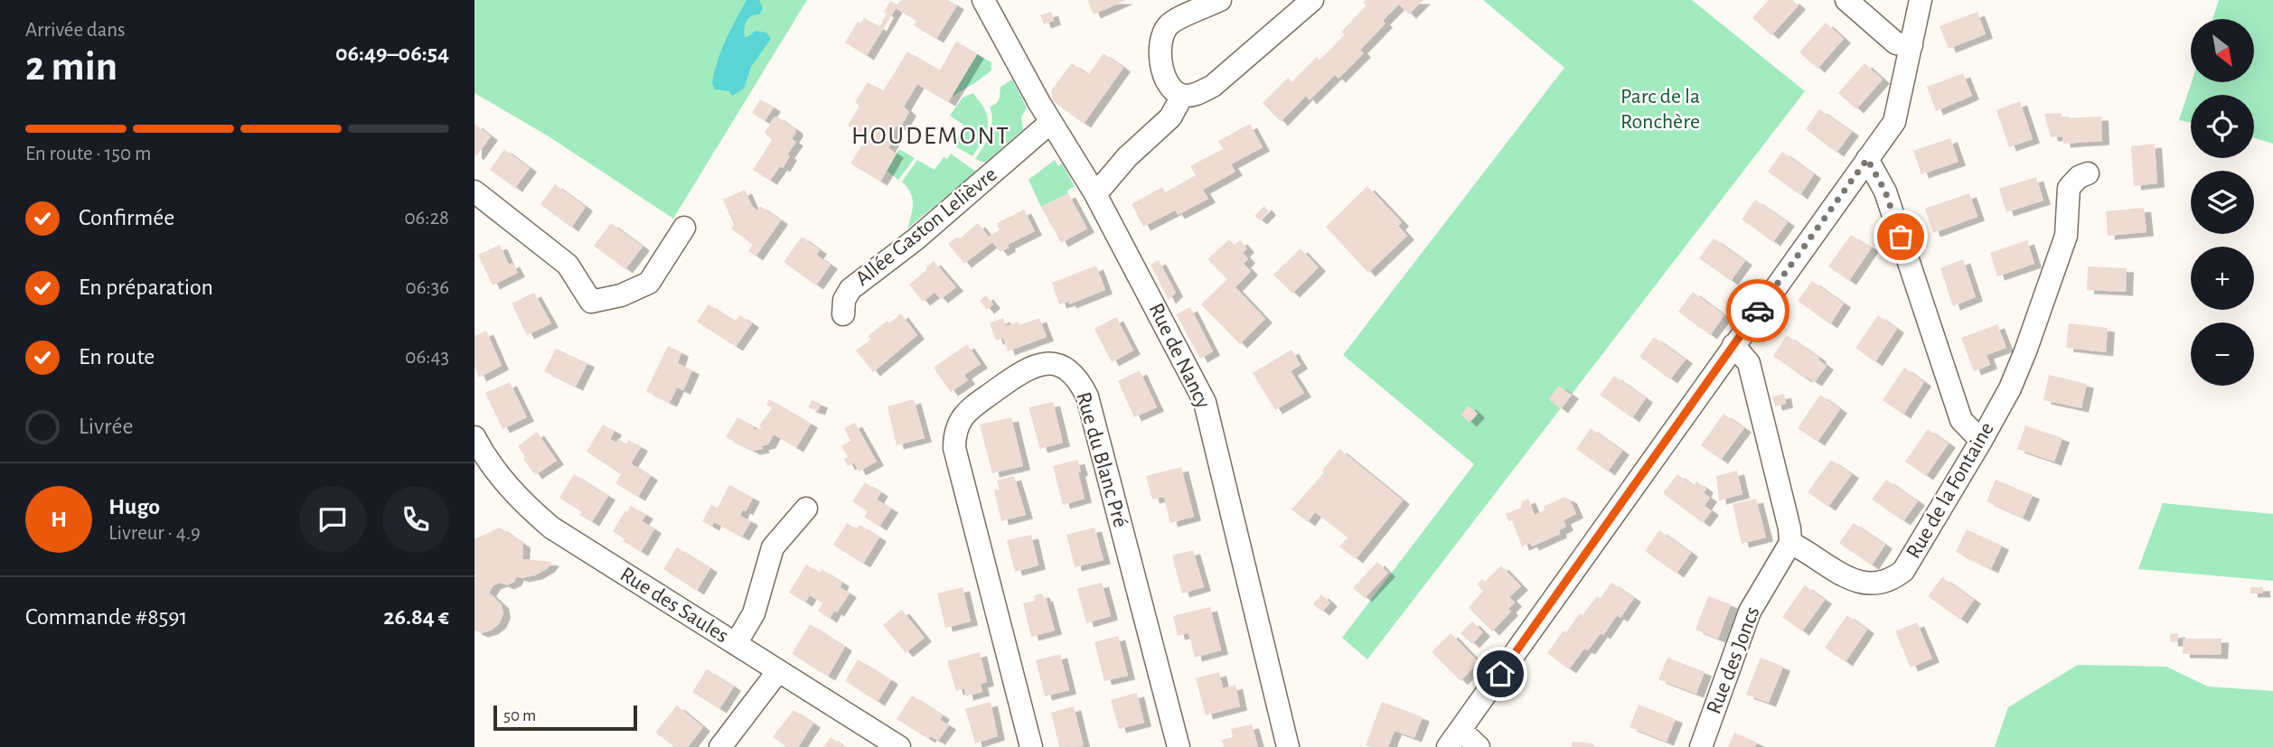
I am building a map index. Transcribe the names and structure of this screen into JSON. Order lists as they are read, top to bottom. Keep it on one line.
{"streets":{"street":["Allée Gaston Lelièvre","Rue de Nancy","Rue du Blanc Pré","Rue de la Fontaine","Rue des Saules","Rue des Joncs"]},"crossings":[["Allée Gaston Lelièvre","Rue de Nancy"],["Rue de la Fontaine","Rue des Joncs"]],"districts":["HOUDEMONT"],"parks":["Parc de la Ronchère"],"scale_bar":"50 m","north":"bottom right","page":{"heading":["2 min","Arrivée dans","06:49–06:54"],"panel":["Hugo","Livreur · 4.9","Commande #8591","26.84 €"],"map_buttons":["+","−"],"bar":"En route · 150 m","list":[["Confirmée","06:28"],["En préparation","06:36"],["En route","06:43"],"Livrée"],"round":"H","scale":"50 m"}}
